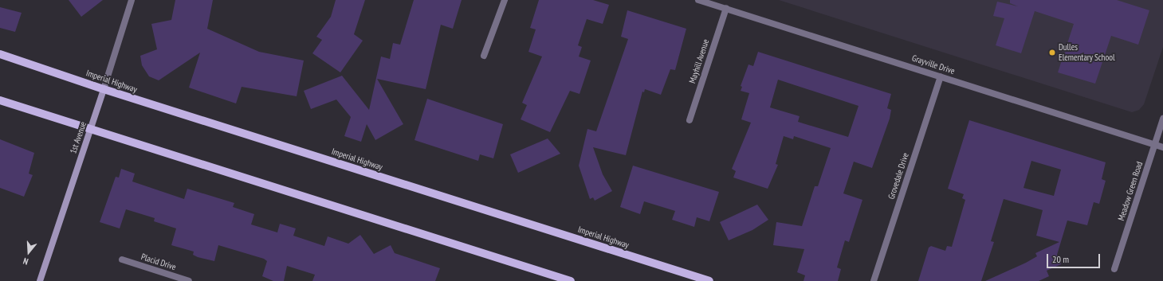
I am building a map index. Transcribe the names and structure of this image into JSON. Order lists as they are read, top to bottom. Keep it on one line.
{"streets":{"main road":["Imperial Highway","1st Avenue"],"street":["Mayhill Avenue","Grayville Drive","Grovedale Drive","Meadow Green Road","Placid Drive"]},"crossings":[["Mayhill Avenue","Grayville Drive"],["Grayville Drive","Grovedale Drive"],["Grayville Drive","Meadow Green Road"],["Imperial Highway","1st Avenue"]],"places":["Dulles Elementary School"],"scale_bar":"20 m","north":"bottom"}
